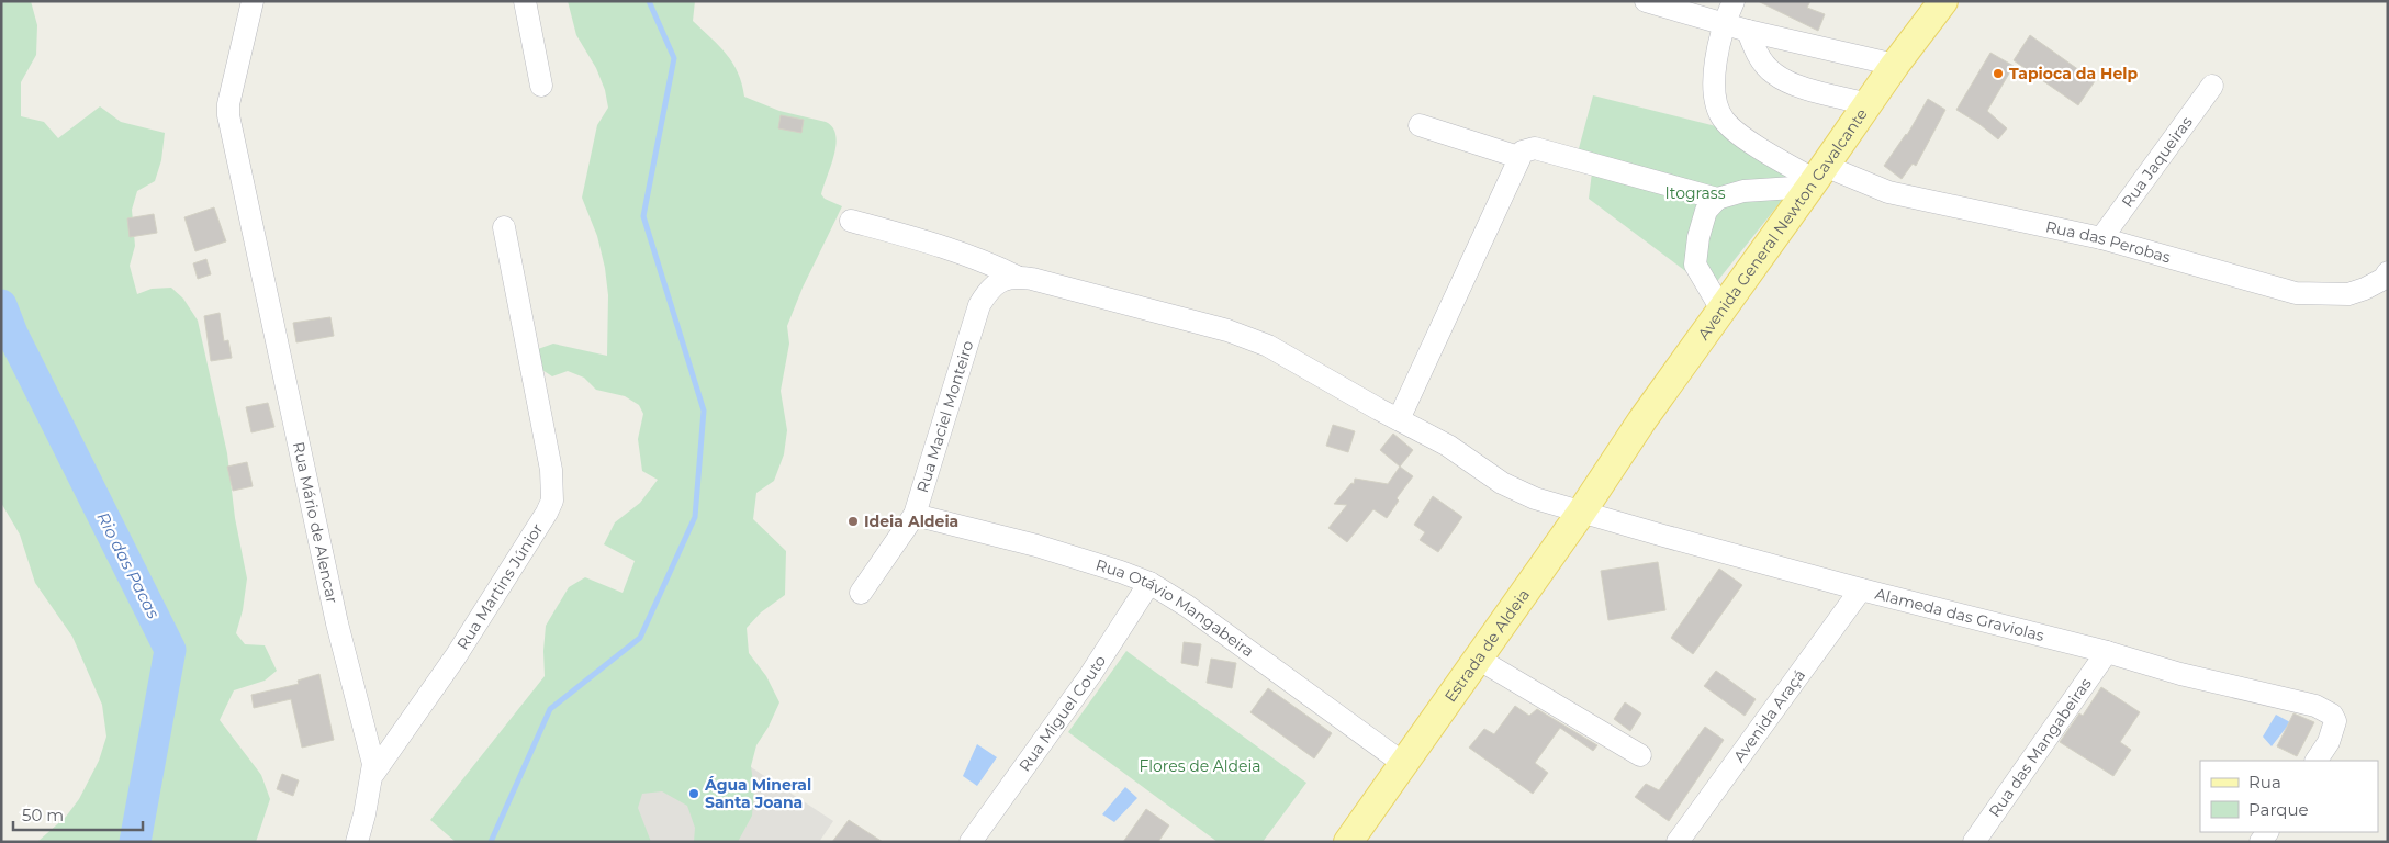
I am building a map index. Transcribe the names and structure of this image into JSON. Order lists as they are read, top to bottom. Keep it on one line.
{"streets":{"main road":["Avenida General Newton Cavalcante","Estrada de Aldeia"],"street":["Rua Jaqueiras","Rua das Perobas","Rua Maciel Monteiro","Rua Mário de Alencar","Rua Martins Júnior","Rua Otávio Mangabeira","Alameda das Graviolas","Rua Miguel Couto","Avenida Araçá","Rua das Mangabeiras"]},"crossings":[["Rua Jaqueiras","Rua das Perobas"],["Avenida General Newton Cavalcante","Rua das Perobas"],["Avenida General Newton Cavalcante","Estrada de Aldeia"],["Rua Maciel Monteiro","Rua Otávio Mangabeira"],["Rua Maciel Monteiro","Alameda das Graviolas"],["Rua Mário de Alencar","Rua Martins Júnior"],["Rua Otávio Mangabeira","Estrada de Aldeia"],["Rua Otávio Mangabeira","Rua Miguel Couto"],["Alameda das Graviolas","Estrada de Aldeia"],["Alameda das Graviolas","Avenida Araçá"],["Alameda das Graviolas","Rua das Mangabeiras"]],"water":["Rio das Pacas"],"parks":["Itograss","Flores de Aldeia"],"places":["Tapioca da Help","Ideia Aldeia","Água Mineral Santa Joana"],"legend":["Rua","Parque"],"scale_bar":"50 m"}
